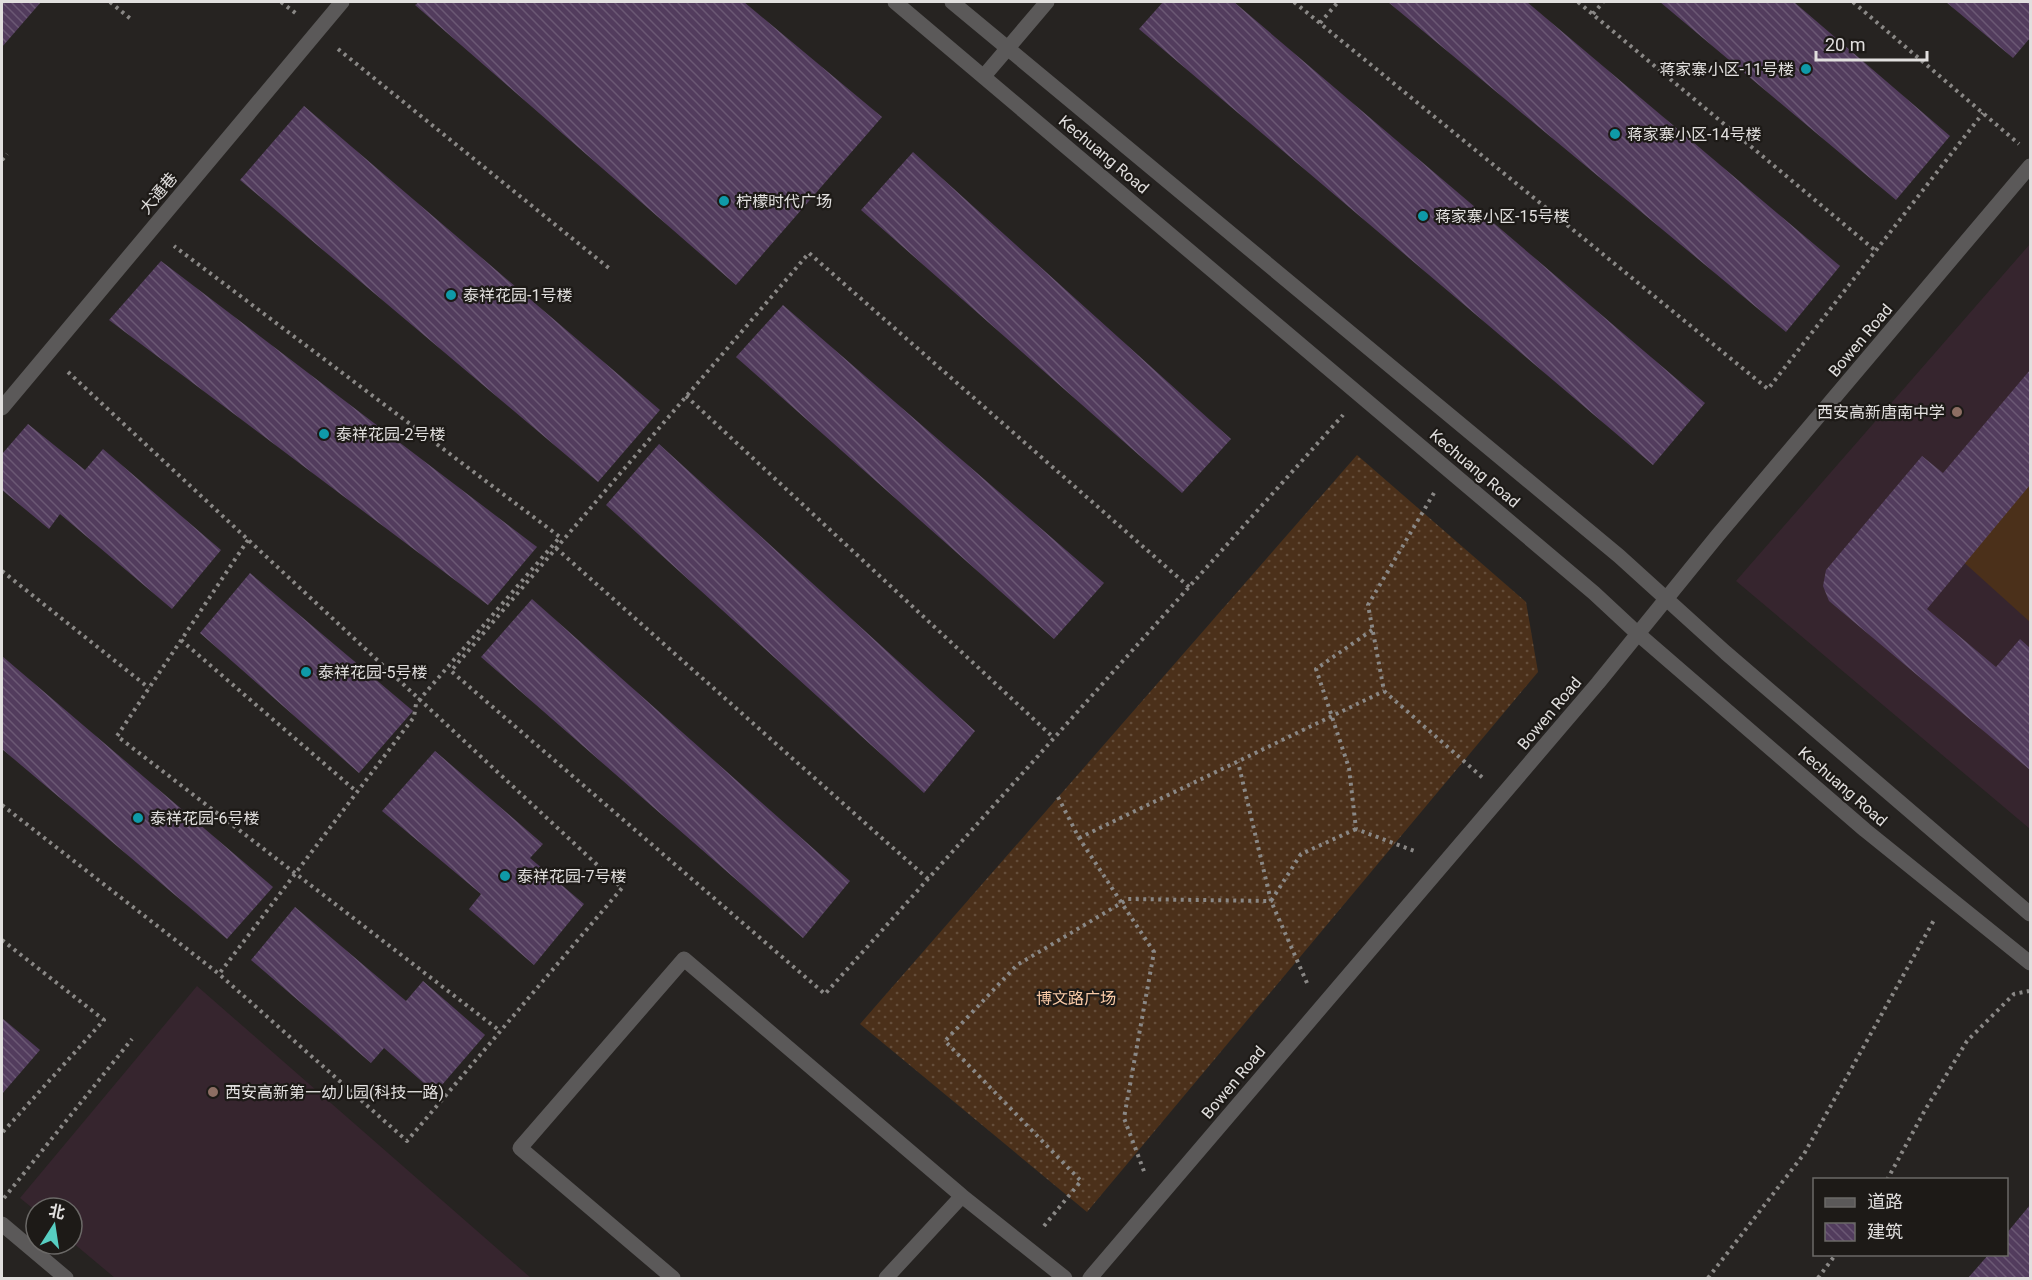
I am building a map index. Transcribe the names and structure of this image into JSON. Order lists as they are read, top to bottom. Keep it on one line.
{"streets":{"street":["Kechuang Road","大通巷","Bowen Road"]},"crossings":[["Kechuang Road","Bowen Road"]],"parks":["博文路广场"],"places":["蒋家寨小区-11号楼","蒋家寨小区-14号楼","柠檬时代广场","蒋家寨小区-15号楼","泰祥花园-1号楼","西安高新唐南中学","泰祥花园-2号楼","泰祥花园-5号楼","泰祥花园-6号楼","泰祥花园-7号楼","西安高新第一幼儿园(科技一路)"],"legend":["道路","建筑"],"scale_bar":"20 m","north":"top"}
